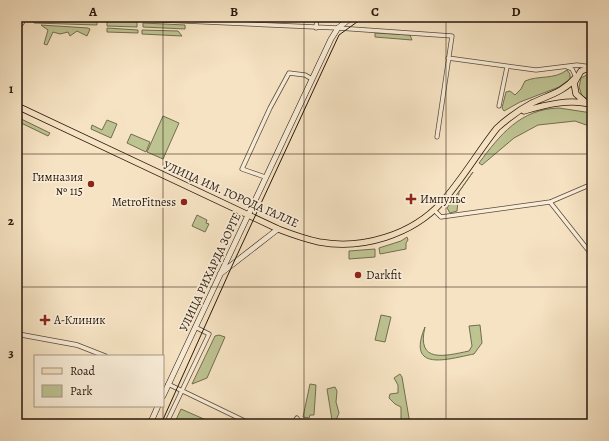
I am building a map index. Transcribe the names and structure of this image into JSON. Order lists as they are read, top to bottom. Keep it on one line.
{"streets":{"main road":["УЛИЦА ИМ. ГОРОДА ГАЛЛЕ","УЛИЦА РИХАРДА ЗОРГЕ"]},"crossings":[["УЛИЦА ИМ. ГОРОДА ГАЛЛЕ","УЛИЦА РИХАРДА ЗОРГЕ"]],"places":{"other":["Гимназия № 115","MetroFitness","Darkfit"],"health":["Импульс","А-Клиник"]},"legend":["Road","Park"],"grid":{"columns":["A","B","C","D"],"rows":["1","2","3"]}}
